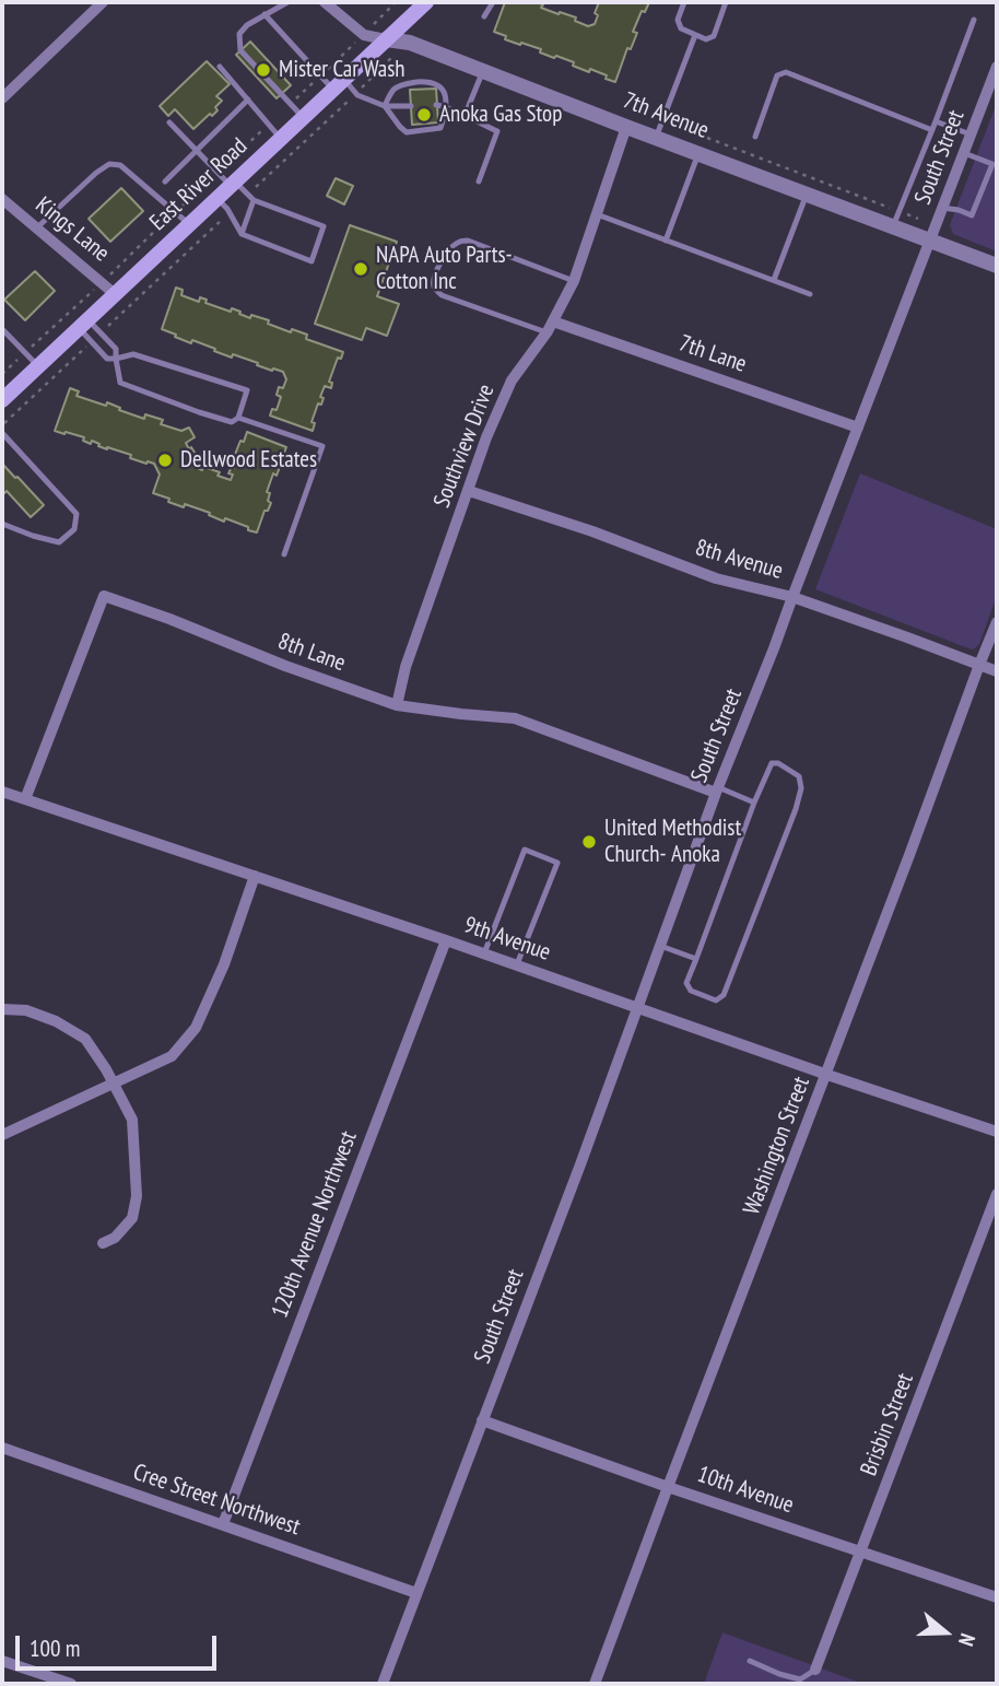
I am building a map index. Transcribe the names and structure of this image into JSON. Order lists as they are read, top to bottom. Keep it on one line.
{"streets":{"main road":["East River Road"],"street":["7th Avenue","South Street","Kings Lane","7th Lane","Southview Drive","8th Avenue","8th Lane","9th Avenue","Washington Street","120th Avenue Northwest","Brisbin Street","10th Avenue","Cree Street Northwest"]},"crossings":[["7th Avenue","South Street"],["7th Avenue","East River Road"],["7th Avenue","Southview Drive"],["South Street","7th Lane"],["South Street","8th Avenue"],["South Street","8th Lane"],["South Street","9th Avenue"],["South Street","10th Avenue"],["South Street","Cree Street Northwest"],["East River Road","Kings Lane"],["7th Lane","Southview Drive"],["Southview Drive","8th Avenue"],["Southview Drive","8th Lane"],["8th Avenue","Washington Street"],["8th Lane","9th Avenue"],["9th Avenue","Washington Street"],["9th Avenue","120th Avenue Northwest"],["Washington Street","10th Avenue"],["120th Avenue Northwest","Cree Street Northwest"],["Brisbin Street","10th Avenue"]],"places":["Mister Car Wash","Anoka Gas Stop","NAPA Auto Parts- Cotton Inc","Dellwood Estates","United Methodist Church- Anoka"],"scale_bar":"100 m","north":"right"}
